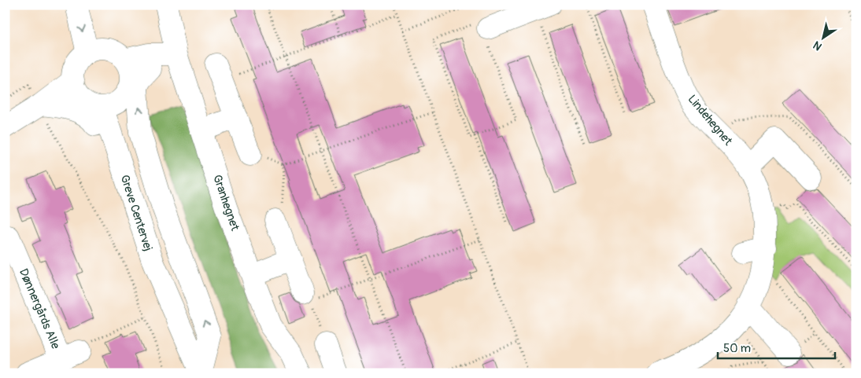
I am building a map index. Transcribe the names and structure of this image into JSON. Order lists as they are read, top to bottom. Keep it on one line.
{"streets":{"street":["Lindehegnet","Granhegnet","Greve Centervej","Dønnergårds Alle"]},"scale_bar":"50 m","north":"bottom left"}
